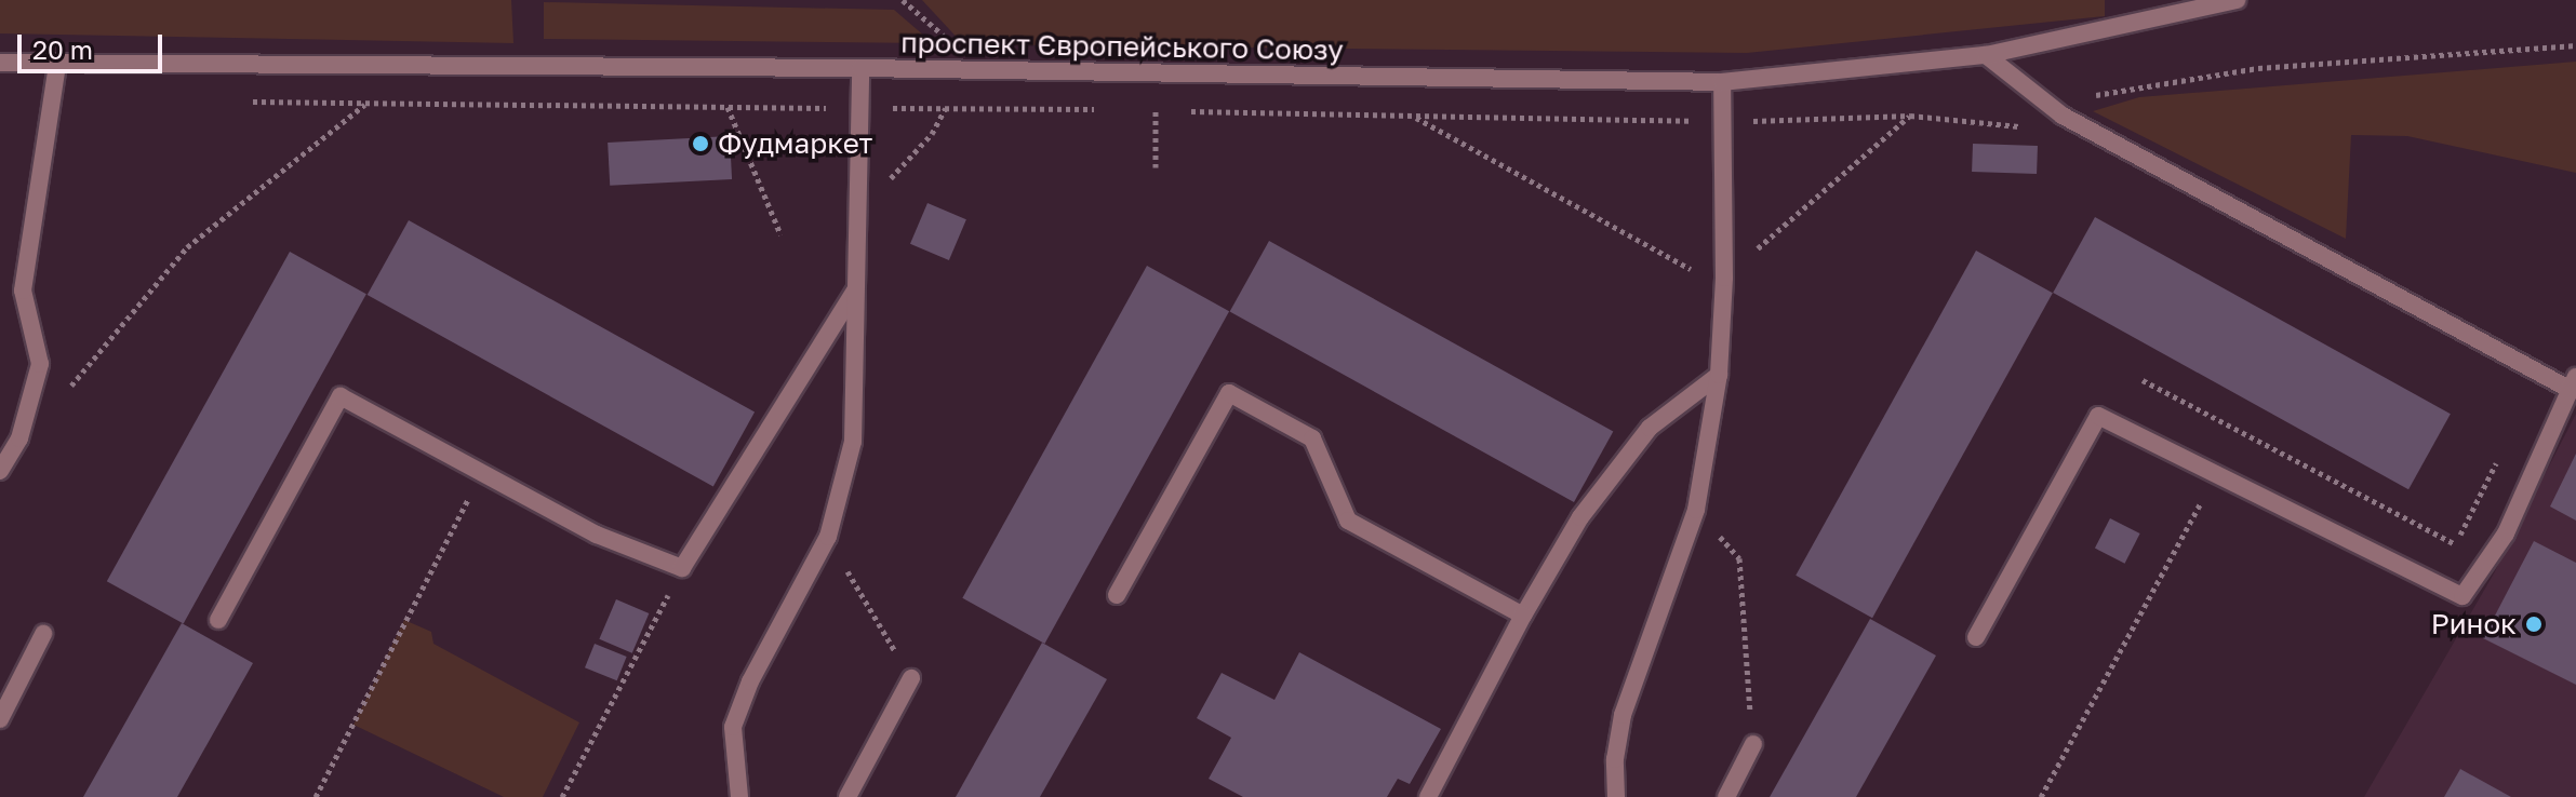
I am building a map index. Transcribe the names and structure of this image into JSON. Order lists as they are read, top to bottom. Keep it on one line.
{"streets":{"street":["проспект Європейського Союзу"]},"places":["Фудмаркет","Ринок"],"scale_bar":"20 m"}
